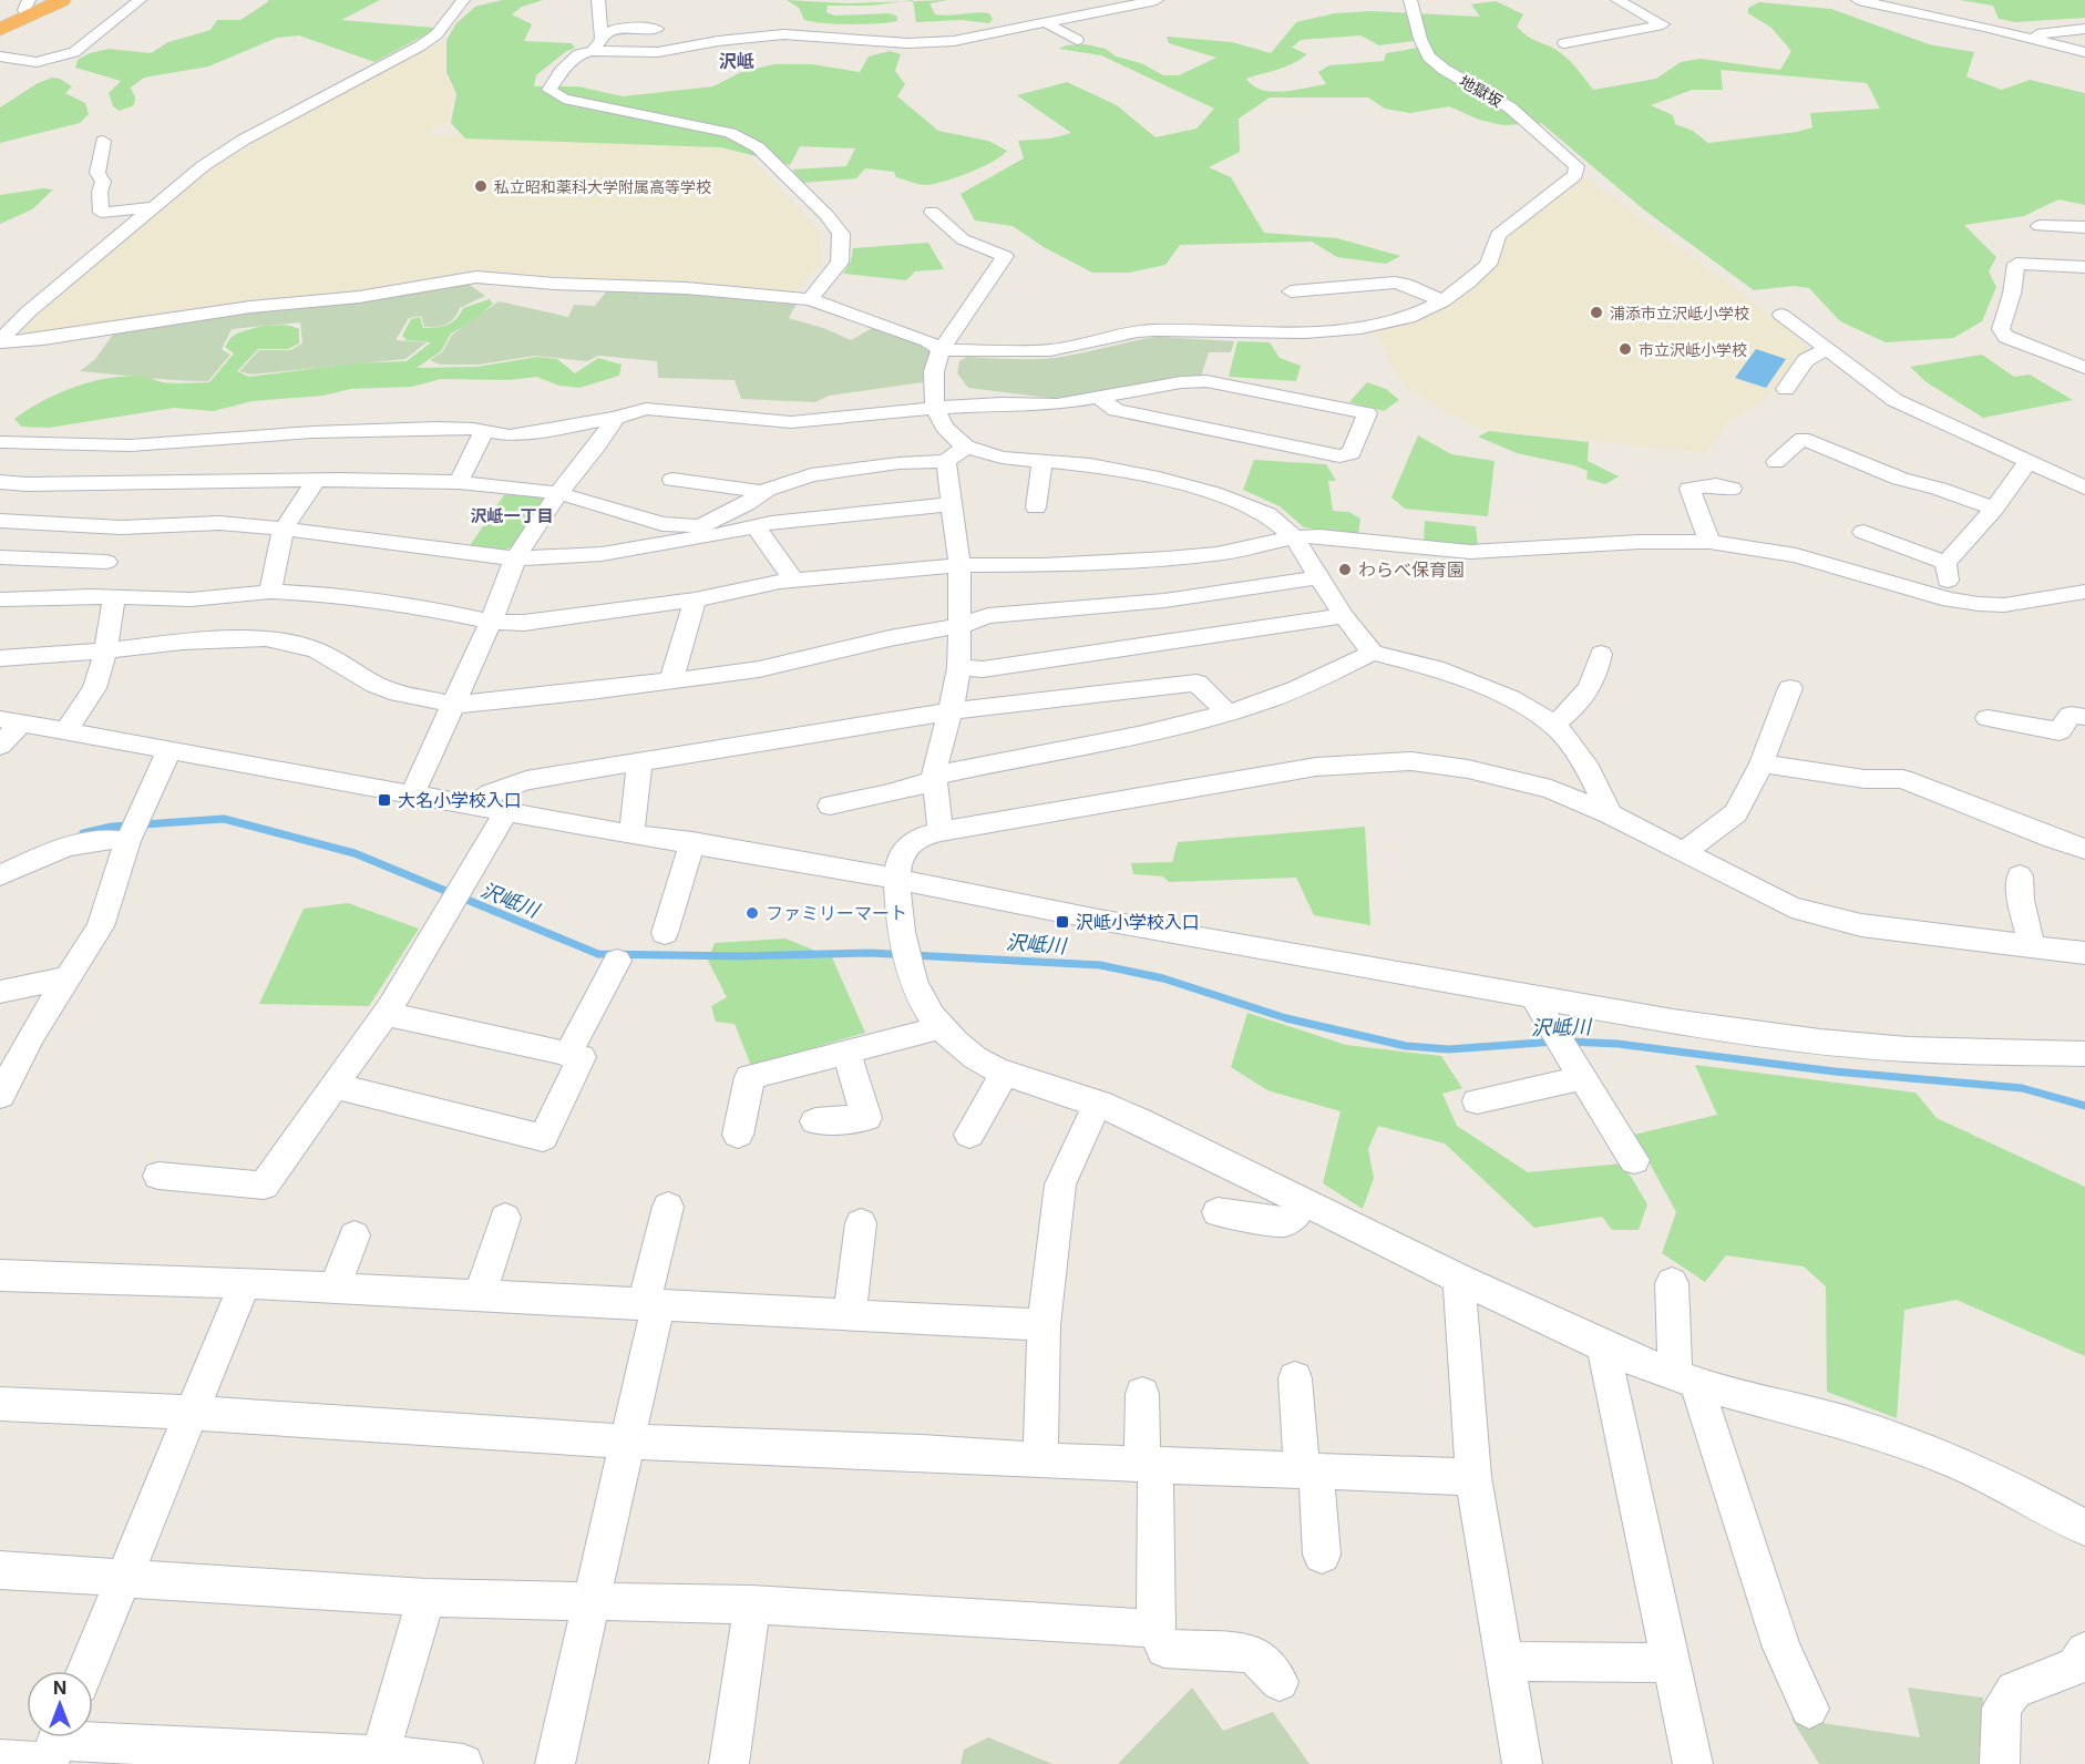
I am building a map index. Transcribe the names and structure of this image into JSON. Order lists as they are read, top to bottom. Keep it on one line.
{"streets":{"street":["地獄坂"]},"districts":["沢岻","沢岻一丁目"],"water":["沢岻川"],"places":{"other":["私立昭和薬科大学附属高等学校","浦添市立沢岻小学校","市立沢岻小学校","わらべ保育園","ファミリーマート"],"transit":["大名小学校入口","沢岻小学校入口"]},"north":"top"}
